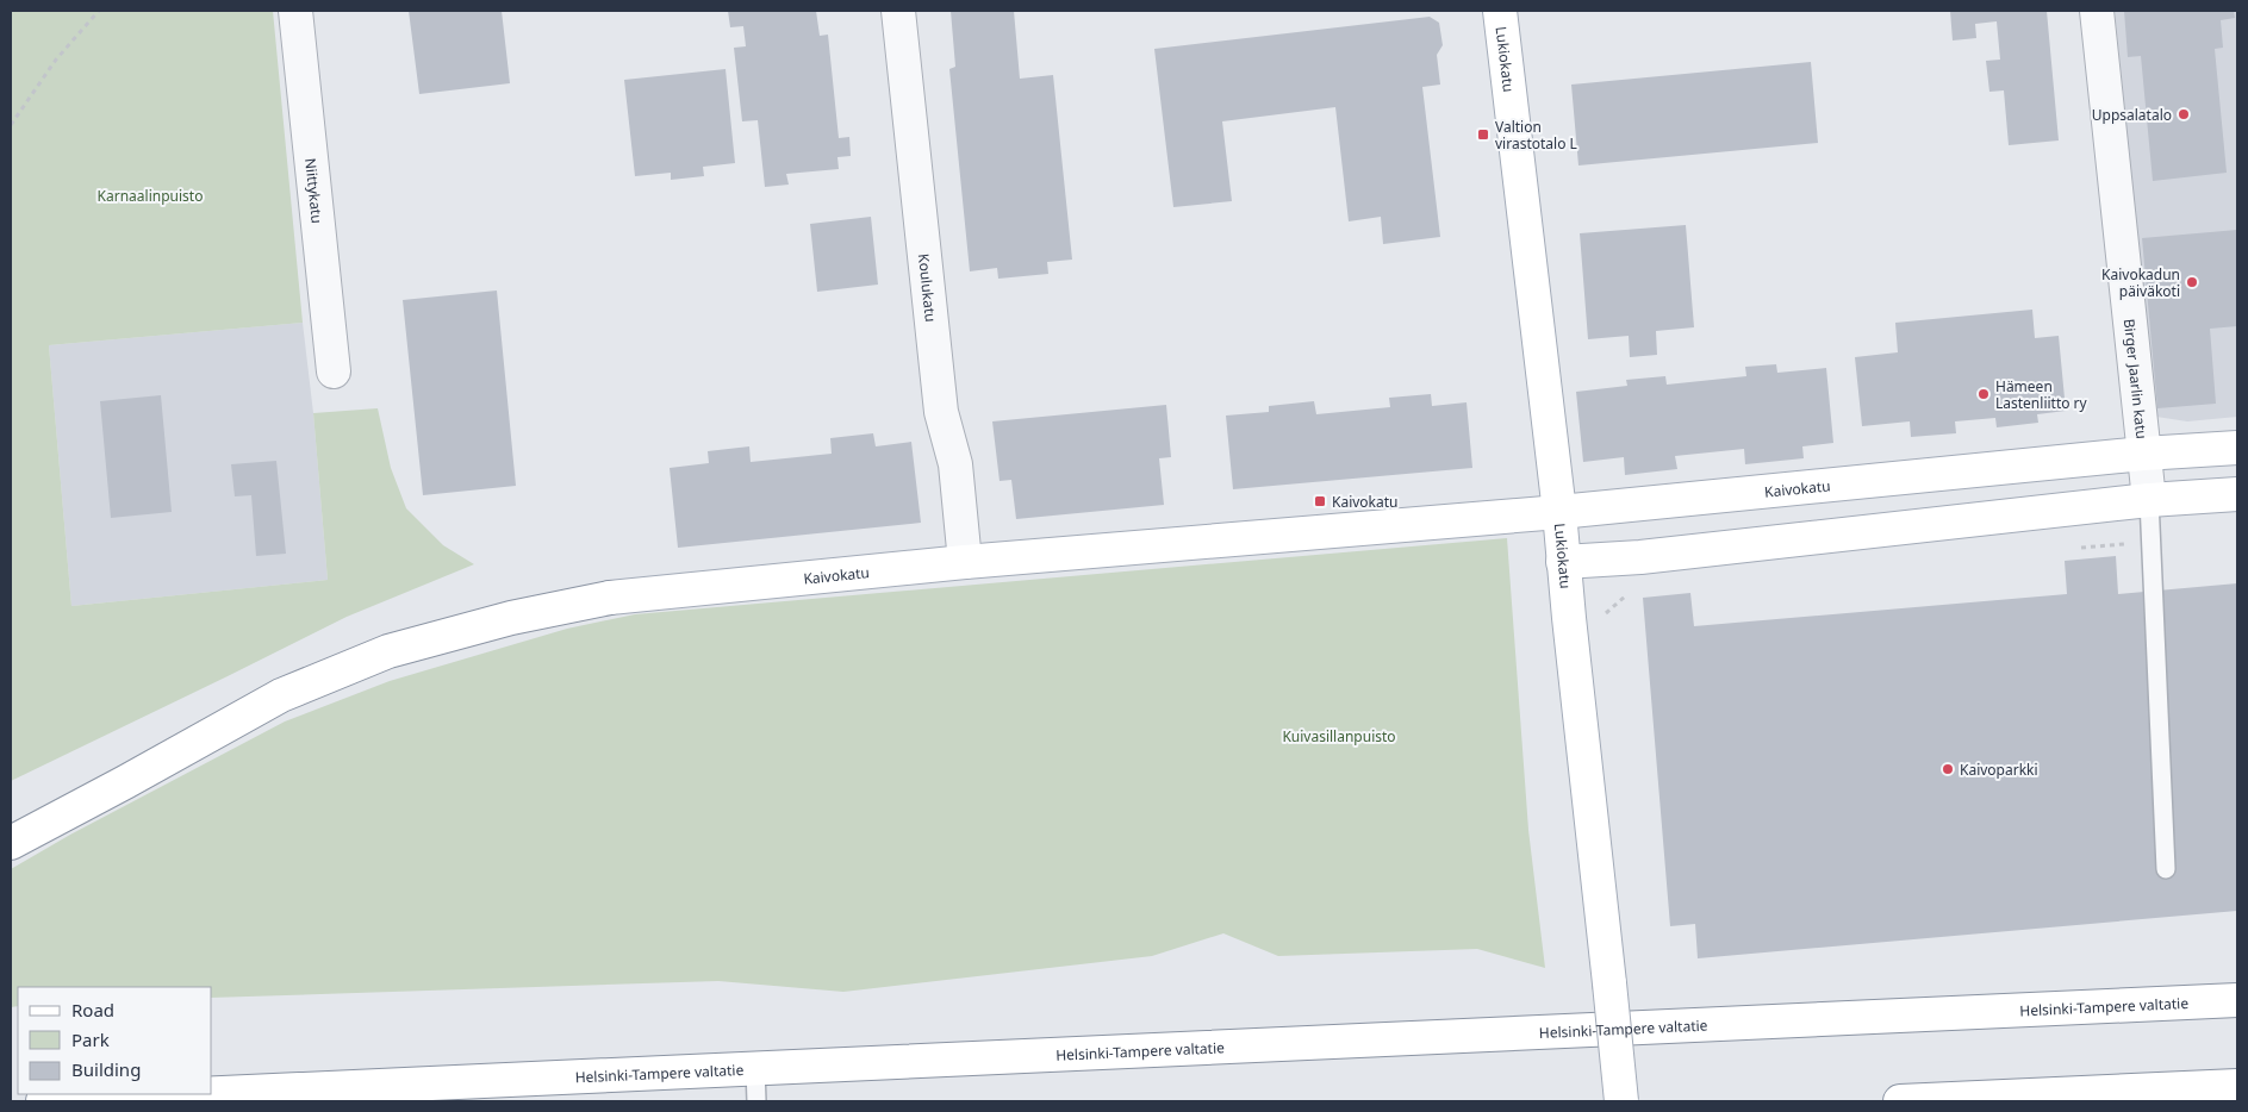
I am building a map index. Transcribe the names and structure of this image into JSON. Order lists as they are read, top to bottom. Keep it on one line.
{"streets":{"main road":["Lukiokatu","Kaivokatu","Helsinki-Tampere valtatie"],"street":["Niittykatu","Koulukatu","Birger Jaarlin katu"]},"crossings":[["Lukiokatu","Kaivokatu"],["Koulukatu","Kaivokatu"],["Birger Jaarlin katu","Kaivokatu"]],"parks":["Karnaalinpuisto","Kuivasillanpuisto"],"places":{"other":["Uppsalatalo","Kaivokadun päiväkoti","Hämeen Lastenliitto ry","Kaivoparkki"],"transit":["Valtion virastotalo L","Kaivokatu"]},"legend":["Road","Park","Building"]}
